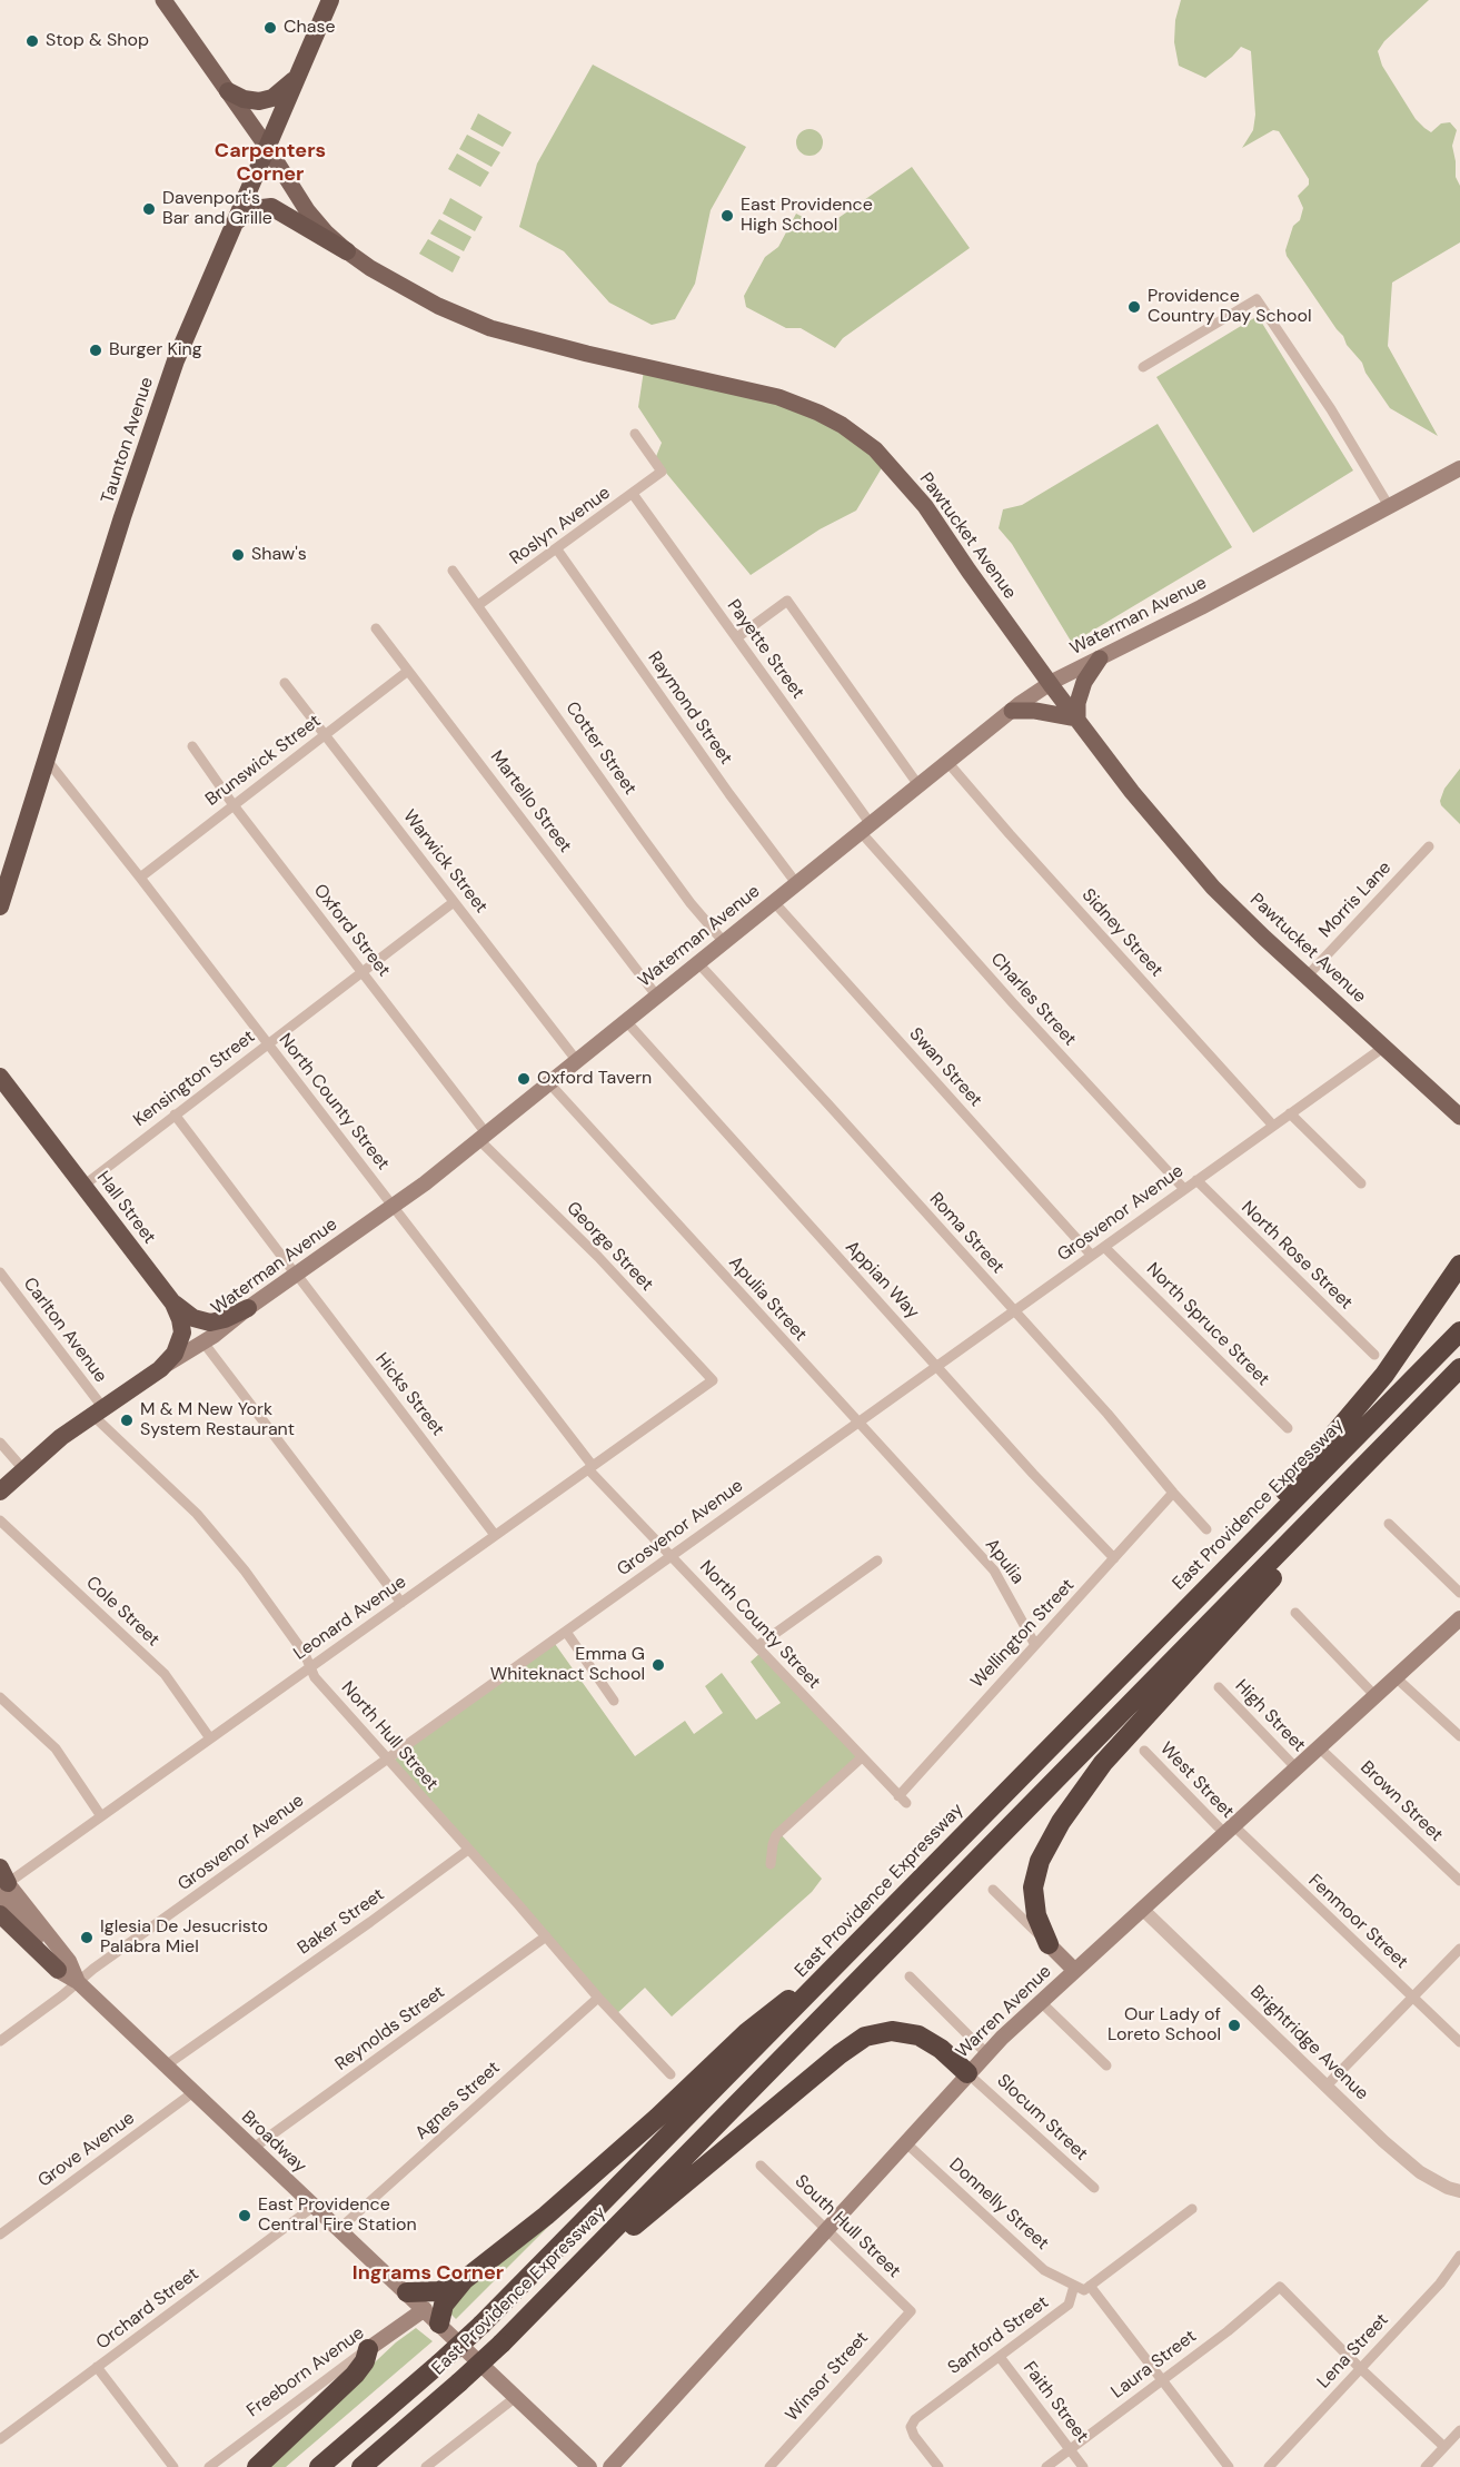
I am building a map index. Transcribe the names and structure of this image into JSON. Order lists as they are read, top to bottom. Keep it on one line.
{"streets":{"highway":["Taunton Avenue","Waterman Avenue","Hall Street","East Providence Expressway"],"main road":["Pawtucket Avenue","Warren Avenue","Broadway","Freeborn Avenue"],"street":["Roslyn Avenue","Payette Street","Raymond Street","Cotter Street","Brunswick Street","Martello Street","Warwick Street","Morris Lane","Oxford Street","Sidney Street","Charles Street","Swan Street","Kensington Street","North County Street","Grosvenor Avenue","Roma Street","George Street","North Rose Street","Appian Way","Apulia Street","North Spruce Street","Carlton Avenue","Hicks Street","Apulia","Cole Street","Leonard Avenue","Wellington Street","High Street","North Hull Street","West Street","Brown Street","Baker Street","Fenmoor Street","Reynolds Street","Brightridge Avenue","Agnes Street","Slocum Street","Grove Avenue","Donnelly Street","South Hull Street","Orchard Street","Sanford Street","Lena Street","Laura Street","Winsor Street","Faith Street"]},"crossings":[["Taunton Avenue","Pawtucket Avenue"],["Taunton Avenue","North County Street"],["Roslyn Avenue","Payette Street"],["Roslyn Avenue","Raymond Street"],["Roslyn Avenue","Cotter Street"],["Pawtucket Avenue","Waterman Avenue"],["Pawtucket Avenue","Morris Lane"],["Pawtucket Avenue","Grosvenor Avenue"],["Waterman Avenue","Payette Street"],["Waterman Avenue","Raymond Street"],["Waterman Avenue","Cotter Street"],["Waterman Avenue","Martello Street"],["Waterman Avenue","Warwick Street"],["Waterman Avenue","Oxford Street"],["Waterman Avenue","Sidney Street"],["Waterman Avenue","Charles Street"],["Waterman Avenue","Swan Street"],["Waterman Avenue","North County Street"],["Waterman Avenue","Hall Street"],["Waterman Avenue","Roma Street"],["Waterman Avenue","George Street"],["Waterman Avenue","Appian Way"],["Waterman Avenue","Apulia Street"],["Waterman Avenue","Carlton Avenue"],["Waterman Avenue","Hicks Street"],["Waterman Avenue","North Hull Street"],["Payette Street","Charles Street"],["Brunswick Street","Martello Street"],["Brunswick Street","Warwick Street"],["Brunswick Street","Oxford Street"],["Brunswick Street","North County Street"],["Warwick Street","Kensington Street"],["Oxford Street","Kensington Street"],["Oxford Street","George Street"],["Sidney Street","Grosvenor Avenue"],["Charles Street","Grosvenor Avenue"],["Swan Street","Grosvenor Avenue"],["Kensington Street","North County Street"],["Kensington Street","Hall Street"],["Kensington Street","Hicks Street"],["North County Street","Grosvenor Avenue"],["North County Street","Leonard Avenue"],["North County Street","Wellington Street"],["Grosvenor Avenue","Roma Street"],["Grosvenor Avenue","North Rose Street"],["Grosvenor Avenue","Appian Way"],["Grosvenor Avenue","Apulia Street"],["Grosvenor Avenue","North Spruce Street"],["Grosvenor Avenue","North Hull Street"],["Grosvenor Avenue","Broadway"],["Roma Street","Wellington Street"],["George Street","Leonard Avenue"],["Appian Way","Wellington Street"],["Apulia Street","Apulia"],["Carlton Avenue","North Hull Street"],["Hicks Street","Leonard Avenue"],["Apulia","Wellington Street"],["Cole Street","Leonard Avenue"],["Leonard Avenue","North Hull Street"],["Leonard Avenue","Broadway"],["High Street","Warren Avenue"],["North Hull Street","Baker Street"],["North Hull Street","Reynolds Street"],["North Hull Street","Agnes Street"],["West Street","Fenmoor Street"],["West Street","Warren Avenue"],["Brown Street","Warren Avenue"],["Baker Street","Broadway"],["Fenmoor Street","Warren Avenue"],["Warren Avenue","Brightridge Avenue"],["Warren Avenue","Slocum Street"],["Warren Avenue","Donnelly Street"],["Warren Avenue","South Hull Street"],["Reynolds Street","Broadway"],["Agnes Street","Broadway"],["Broadway","Grove Avenue"],["Broadway","Orchard Street"],["Broadway","Freeborn Avenue"],["Donnelly Street","Sanford Street"],["South Hull Street","Winsor Street"],["Sanford Street","Faith Street"],["Lena Street","Laura Street"],["Laura Street","Faith Street"]],"districts":["Carpenters Corner","Ingrams Corner"],"places":["Chase","Stop & Shop","Davenport's Bar and Grille","East Providence High School","Providence Country Day School","Burger King","Shaw's","Oxford Tavern","M & M New York System Restaurant","Emma G Whiteknact School","Iglesia De Jesucristo Palabra Miel","Our Lady of Loreto School","East Providence Central Fire Station"]}
